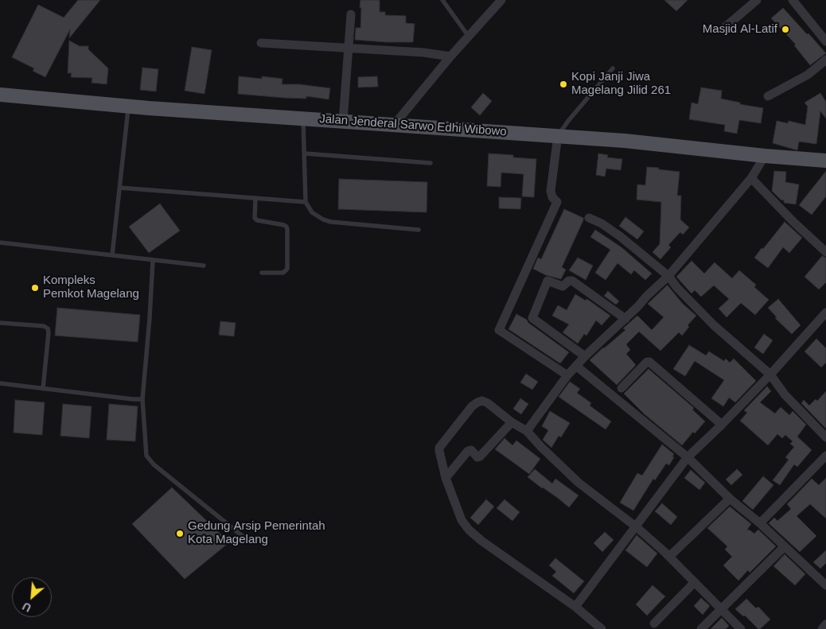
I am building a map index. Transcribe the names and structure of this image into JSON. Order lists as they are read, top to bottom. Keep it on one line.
{"streets":{"main road":["Jalan Jenderal Sarwo Edhi Wibowo"]},"places":["Masjid Al-Latif","Kopi Janji Jiwa Magelang Jilid 261","Kompleks Pemkot Magelang","Gedung Arsip Pemerintah Kota Magelang"],"north":"bottom left"}
